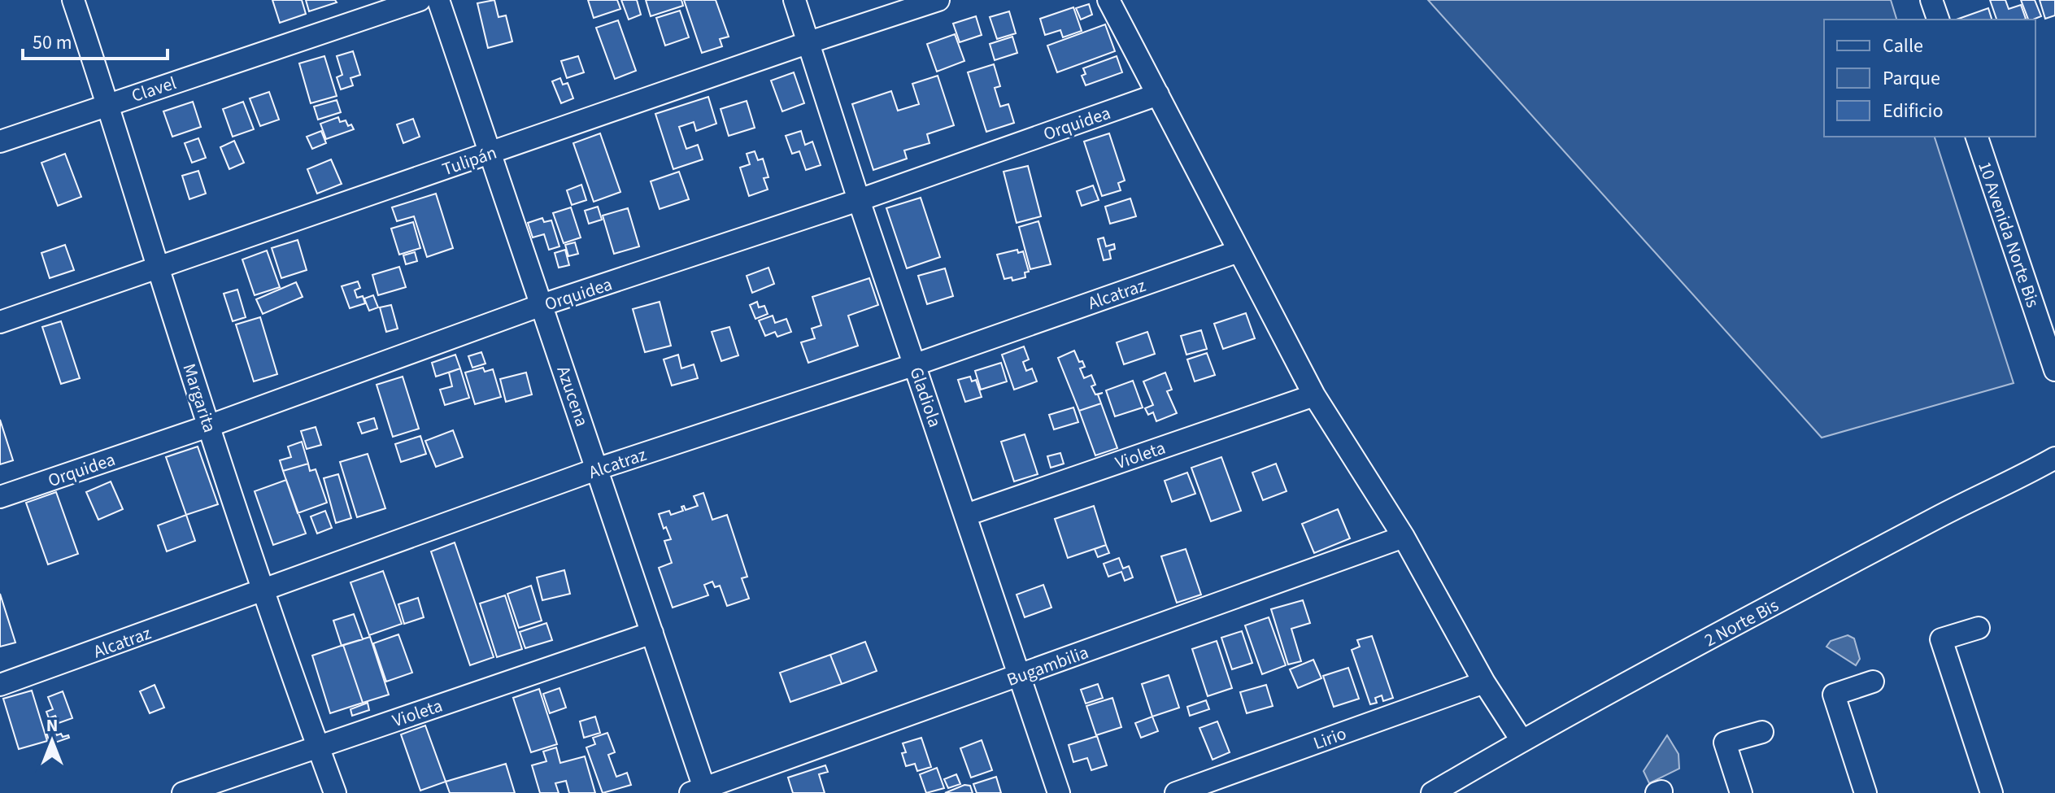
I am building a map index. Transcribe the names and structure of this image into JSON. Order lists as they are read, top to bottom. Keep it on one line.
{"streets":{"street":["Clavel","Orquidea","Tulipán","10 Avenida Norte Bis","Alcatraz","Azucena","Gladiola","Margarita","Violeta","2 Norte Bis","Bugambilia","Lirio"]},"crossings":[["Clavel","Margarita"],["Orquidea","Azucena"],["Orquidea","Gladiola"],["Orquidea","Margarita"],["Tulipán","Azucena"],["Tulipán","Gladiola"],["Tulipán","Margarita"],["Alcatraz","Azucena"],["Alcatraz","Gladiola"],["Alcatraz","Margarita"],["Azucena","Violeta"],["Azucena","Bugambilia"],["Gladiola","Violeta"],["Gladiola","Bugambilia"],["Margarita","Violeta"]],"legend":["Calle","Parque","Edificio"],"scale_bar":"50 m","north":"top"}
